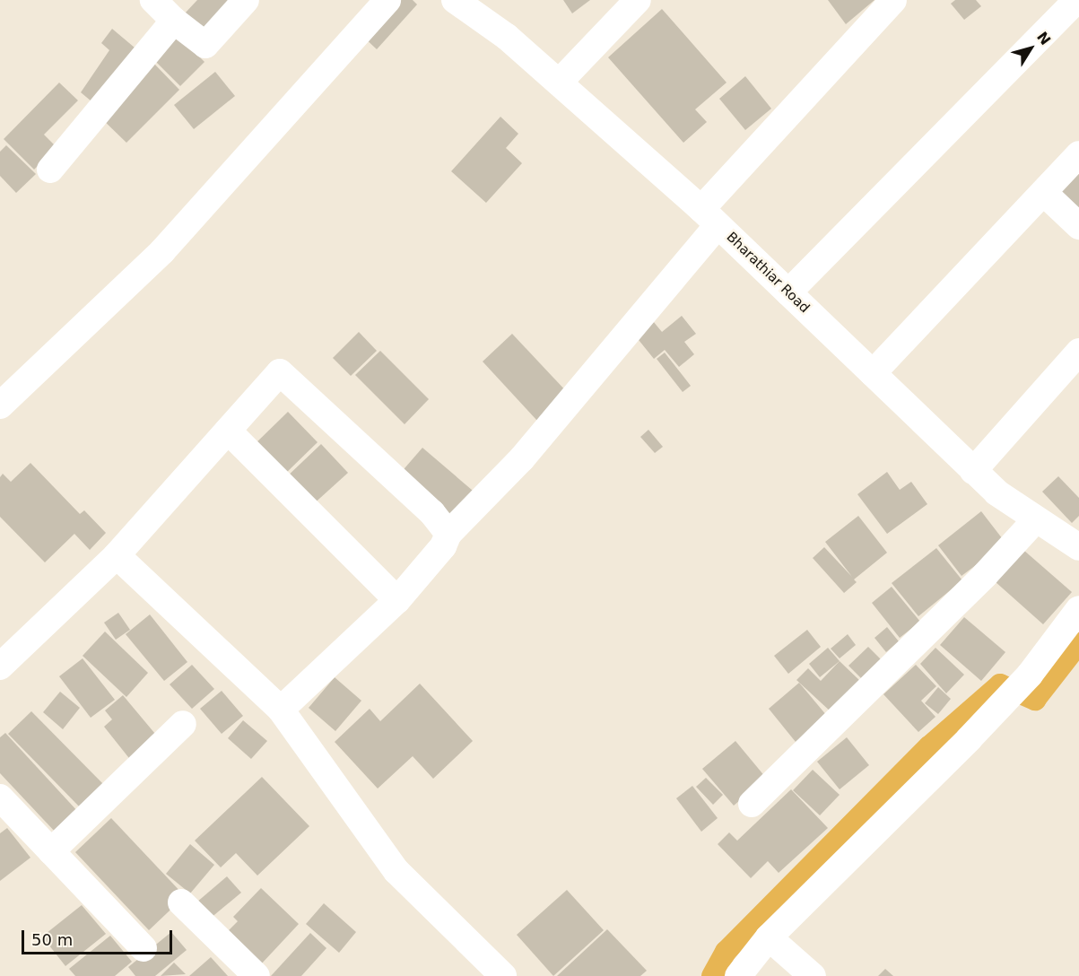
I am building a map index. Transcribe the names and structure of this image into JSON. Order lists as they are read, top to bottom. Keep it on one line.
{"streets":{"street":["Bharathiar Road"]},"scale_bar":"50 m","north":"top right"}
